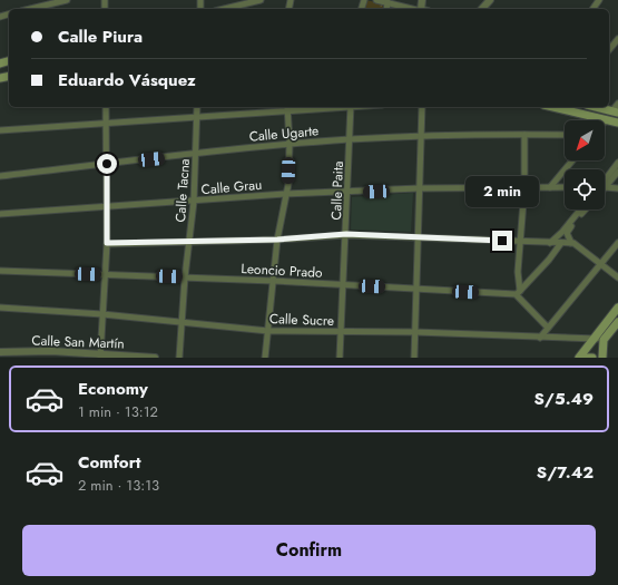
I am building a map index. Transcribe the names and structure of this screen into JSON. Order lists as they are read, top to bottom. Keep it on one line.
{"streets":{"street":["Calle Ugarte","Calle Grau","Calle Tacna","Calle Paita","Leoncio Prado","Calle Sucre","Calle San Martín"]},"crossings":[["Calle Ugarte","Calle Tacna"],["Calle Ugarte","Calle Paita"],["Calle Grau","Calle Tacna"],["Calle Grau","Calle Paita"],["Calle Tacna","Leoncio Prado"],["Calle Tacna","Calle Sucre"],["Calle Paita","Leoncio Prado"],["Calle Paita","Calle Sucre"]],"north":"bottom left","page":{"banner":["Calle Piura","Eduardo Vásquez"],"bubble":"2 min","list":[{"name":"Economy","note":"1 min · 13:12","value":"S/5.49"},{"name":"Comfort","note":"2 min · 13:13","value":"S/7.42"}],"buttons":"Confirm"}}
